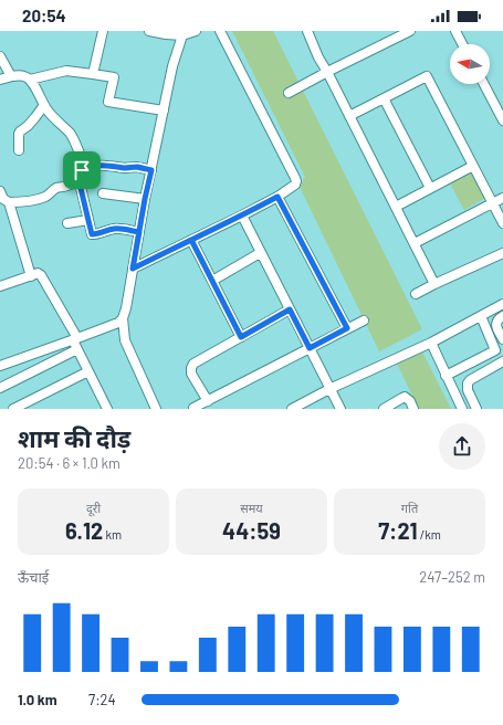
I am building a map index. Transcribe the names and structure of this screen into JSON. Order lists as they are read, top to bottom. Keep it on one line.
{"north":"left","page":{"status":"20:54","heading":["शाम की दौड़","20:54 · 6 × 1.0 km"],"stats":[["दूरी","6.12 km"],["समय","44:59"],["गति","7:21 /km"]],"chart":["ऊँचाई","247–252 m"],"list":[{"name":"1.0 km","note":"7:24"}]}}
